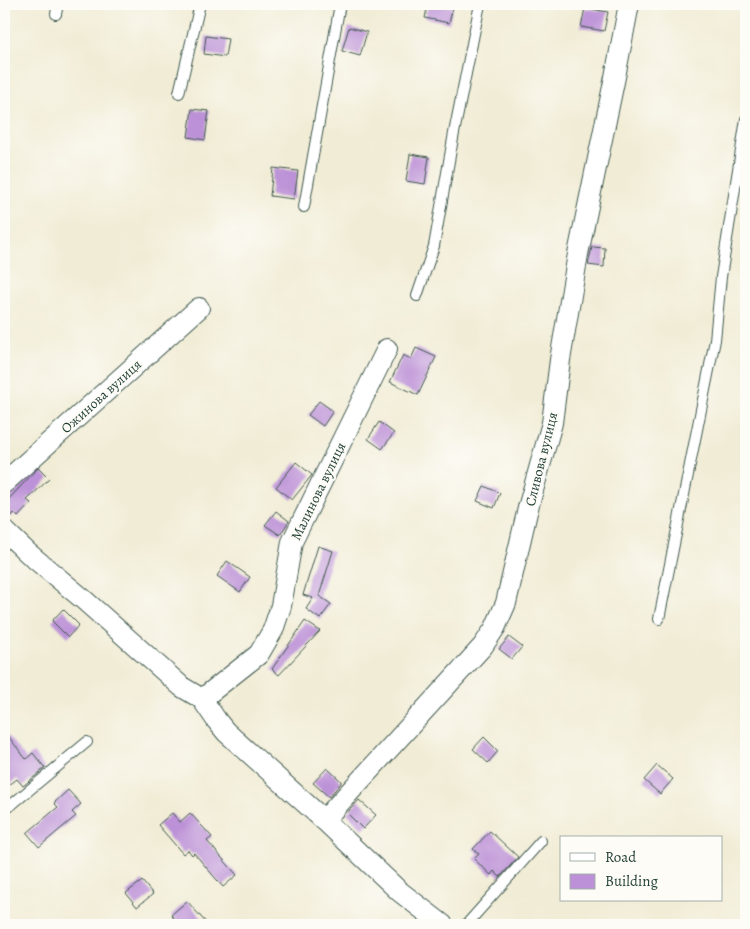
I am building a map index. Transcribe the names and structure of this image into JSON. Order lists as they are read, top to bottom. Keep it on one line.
{"streets":{"street":["Ожинова вулиця","Сливова вулиця","Малинова вулиця"]},"legend":["Road","Building"]}
